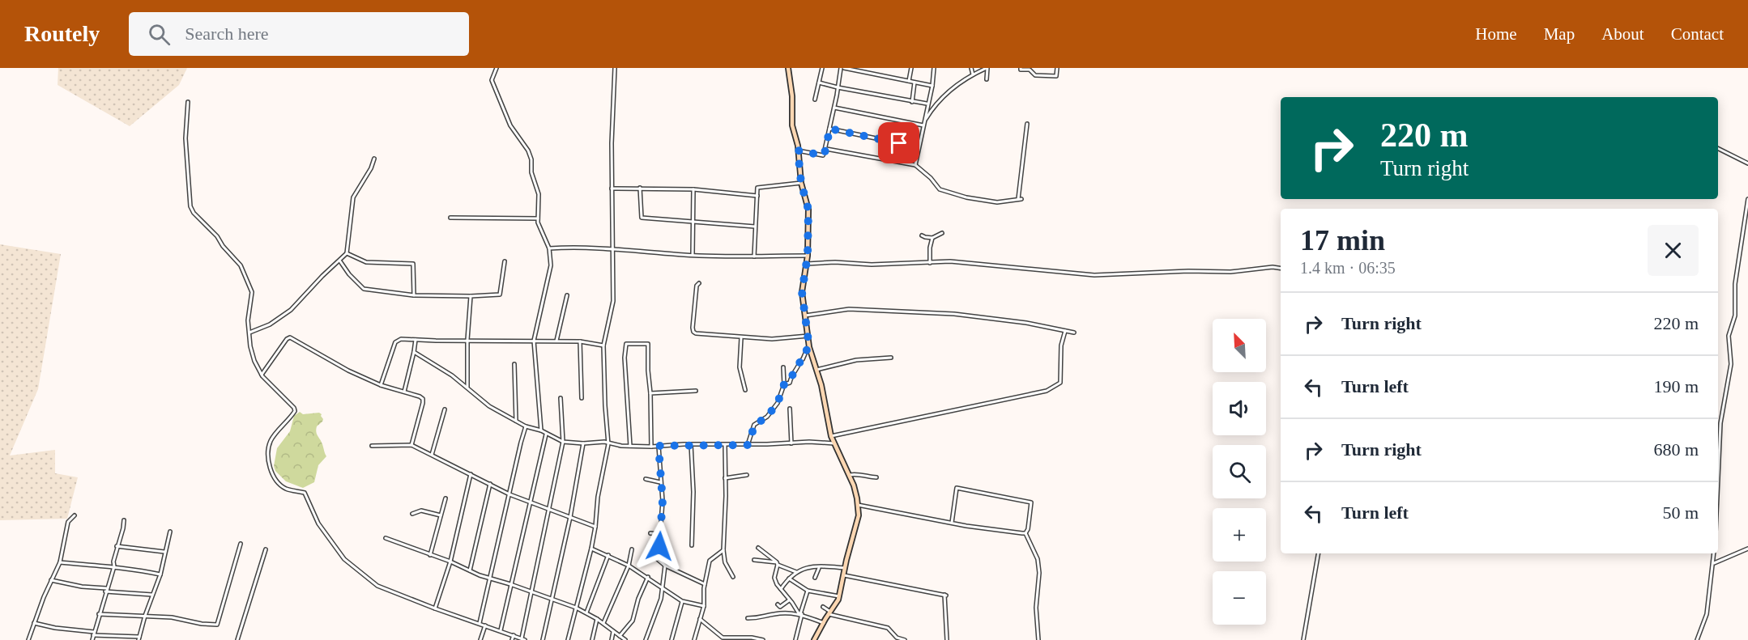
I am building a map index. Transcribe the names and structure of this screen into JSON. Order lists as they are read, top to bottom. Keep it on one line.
{"north":"top left","page":{"header":"Routely","search":"Search here","nav":["Home","Map","About","Contact"],"turn":["220 m","Turn right"],"heading":["17 min","1.4 km · 06:35"],"list":[{"name":"Turn right","value":"220 m"},{"name":"Turn left","value":"190 m"},{"name":"Turn right","value":"680 m"},{"name":"Turn left","value":"50 m"}],"map_buttons":["+","−"]}}
